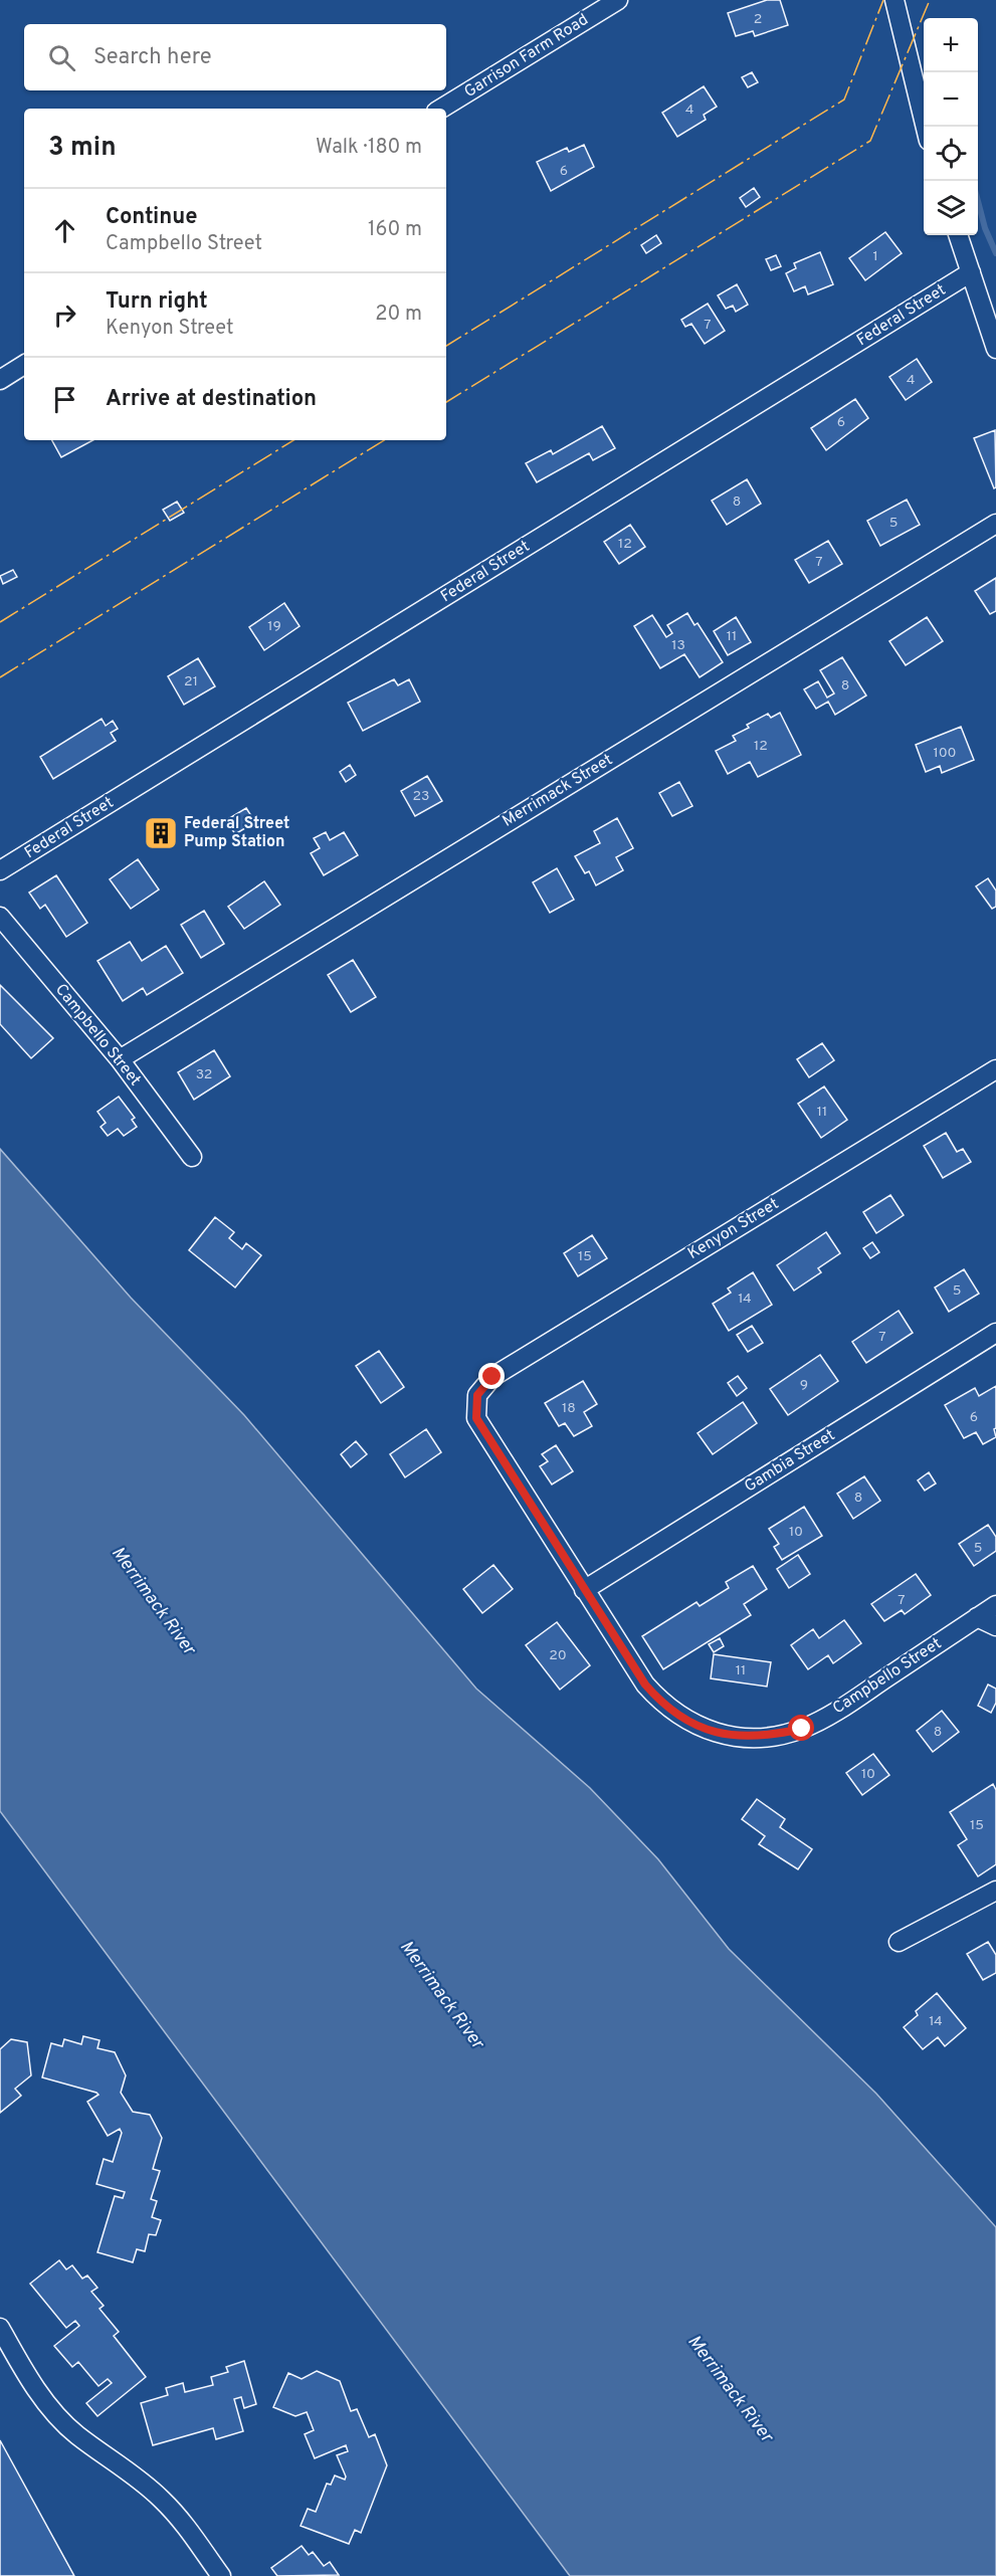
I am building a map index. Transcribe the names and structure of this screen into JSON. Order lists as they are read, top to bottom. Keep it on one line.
{"streets":{"street":["Garrison Farm Road","Federal Street","Merrimack Street","Campbello Street","Kenyon Street","Gambia Street"]},"crossings":[["Merrimack Street","Campbello Street"],["Campbello Street","Kenyon Street"],["Campbello Street","Gambia Street"]],"water":["Merrimack River"],"places":{"building":["Federal Street Pump Station"]},"house_numbers":["2","4","6","1","7","4","6","8","5","12","7","19","11","13","21","8","12","100","23","32","11","15","5","14","7","9","18","6","8","10","5","7","20","11","8","10","15","14"],"page":{"map_buttons":["+","−"],"search":"Search here","heading":["3 min","Walk · 180 m"],"list":[["Continue","Campbello Street","160 m"],["Turn right","Kenyon Street","20 m"],"Arrive at destination"]}}
